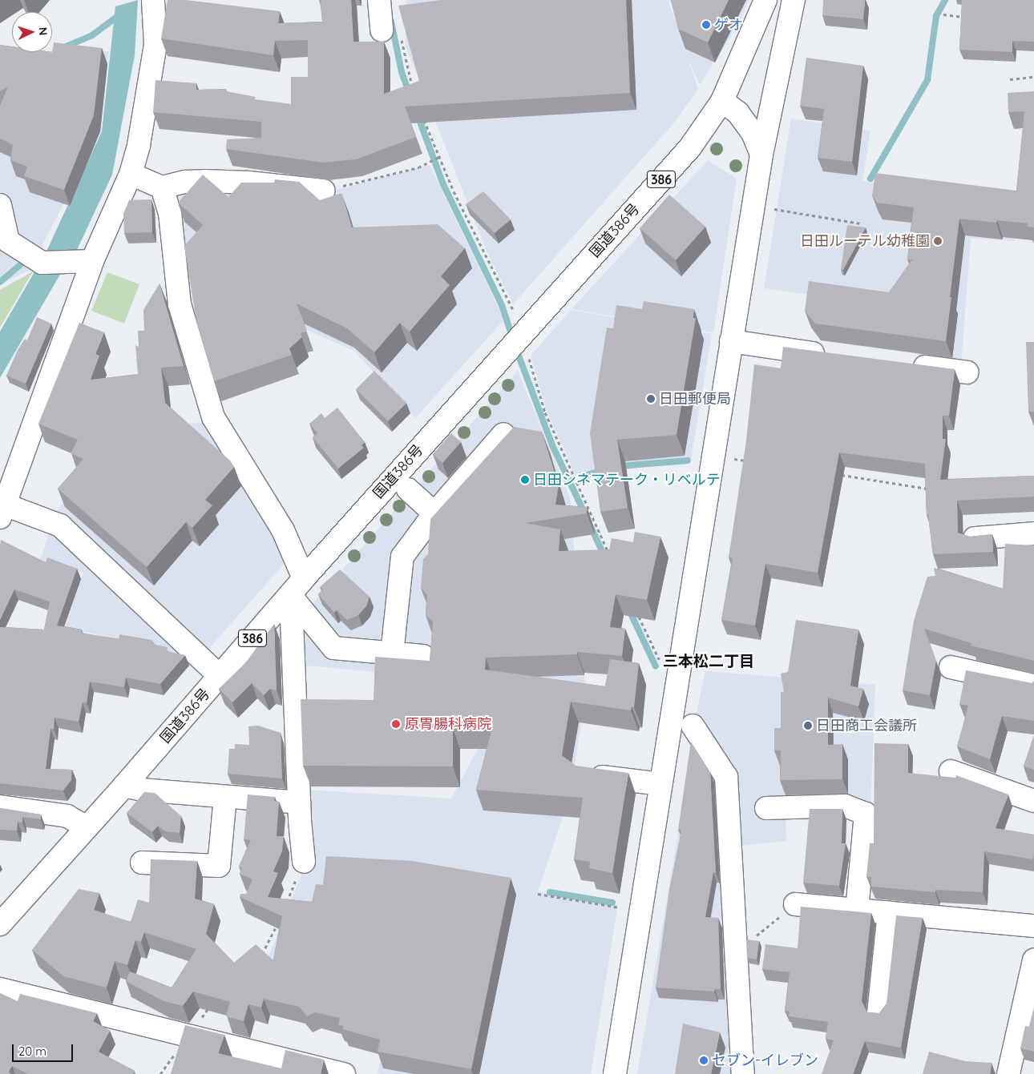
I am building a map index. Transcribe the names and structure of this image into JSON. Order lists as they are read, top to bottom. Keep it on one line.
{"streets":{"main road":["386","国道386号"]},"districts":["三本松二丁目"],"places":["ゲオ","日田ルーテル幼稚園","日田郵便局","日田シネマテーク・リベルテ","原胃腸科病院","日田商工会議所","セブン-イレブン"],"scale_bar":"20 m","north":"right"}
